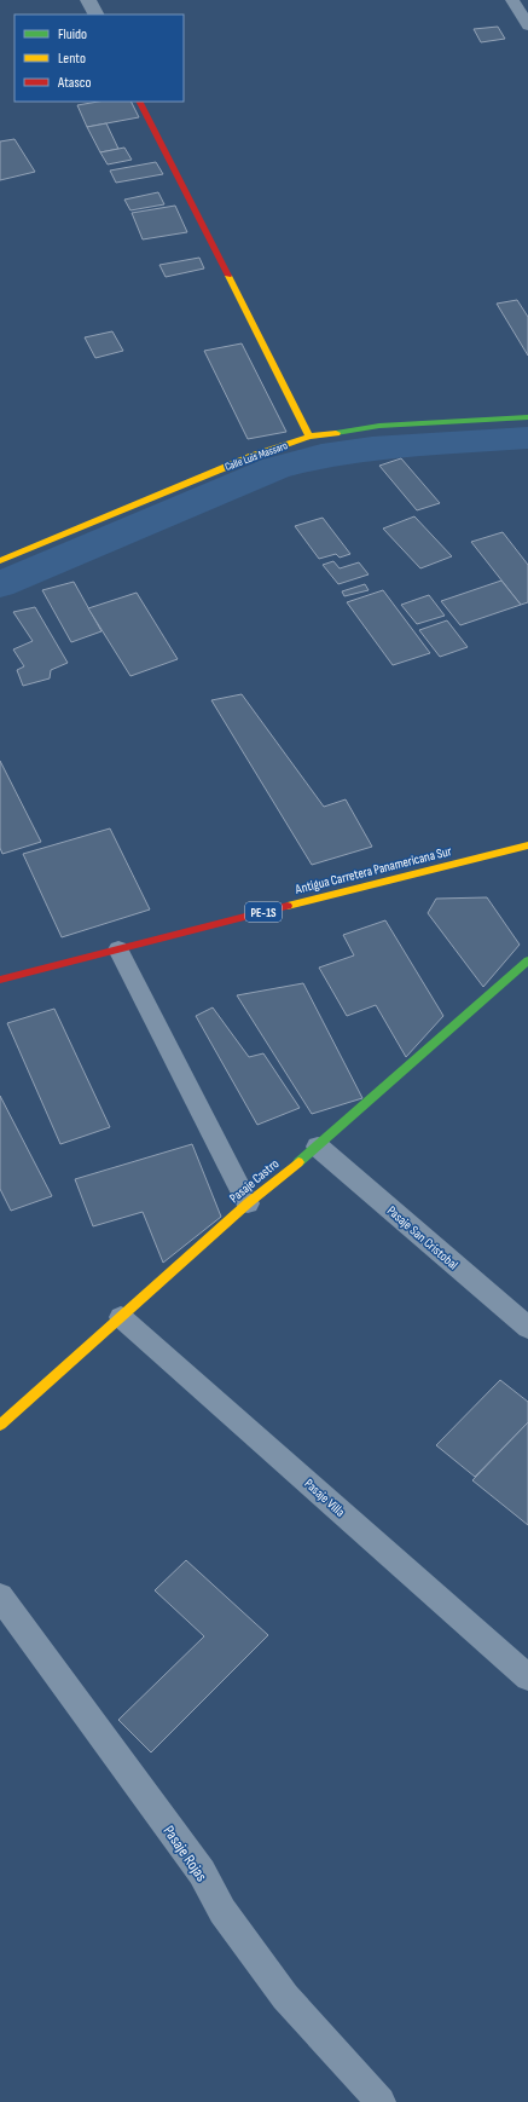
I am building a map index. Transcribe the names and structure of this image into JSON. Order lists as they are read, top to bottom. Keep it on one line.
{"streets":{"main road":["Calle Luis Massaro","Antigua Carretera Panamericana Sur","PE-1S","Pasaje Castro"],"lane":["Pasaje San Cristobal","Pasaje Villa","Pasaje Rojas"]},"crossings":[["Pasaje Castro","Pasaje San Cristobal"],["Pasaje Castro","Pasaje Villa"]],"legend":["Fluido","Lento","Atasco"]}
